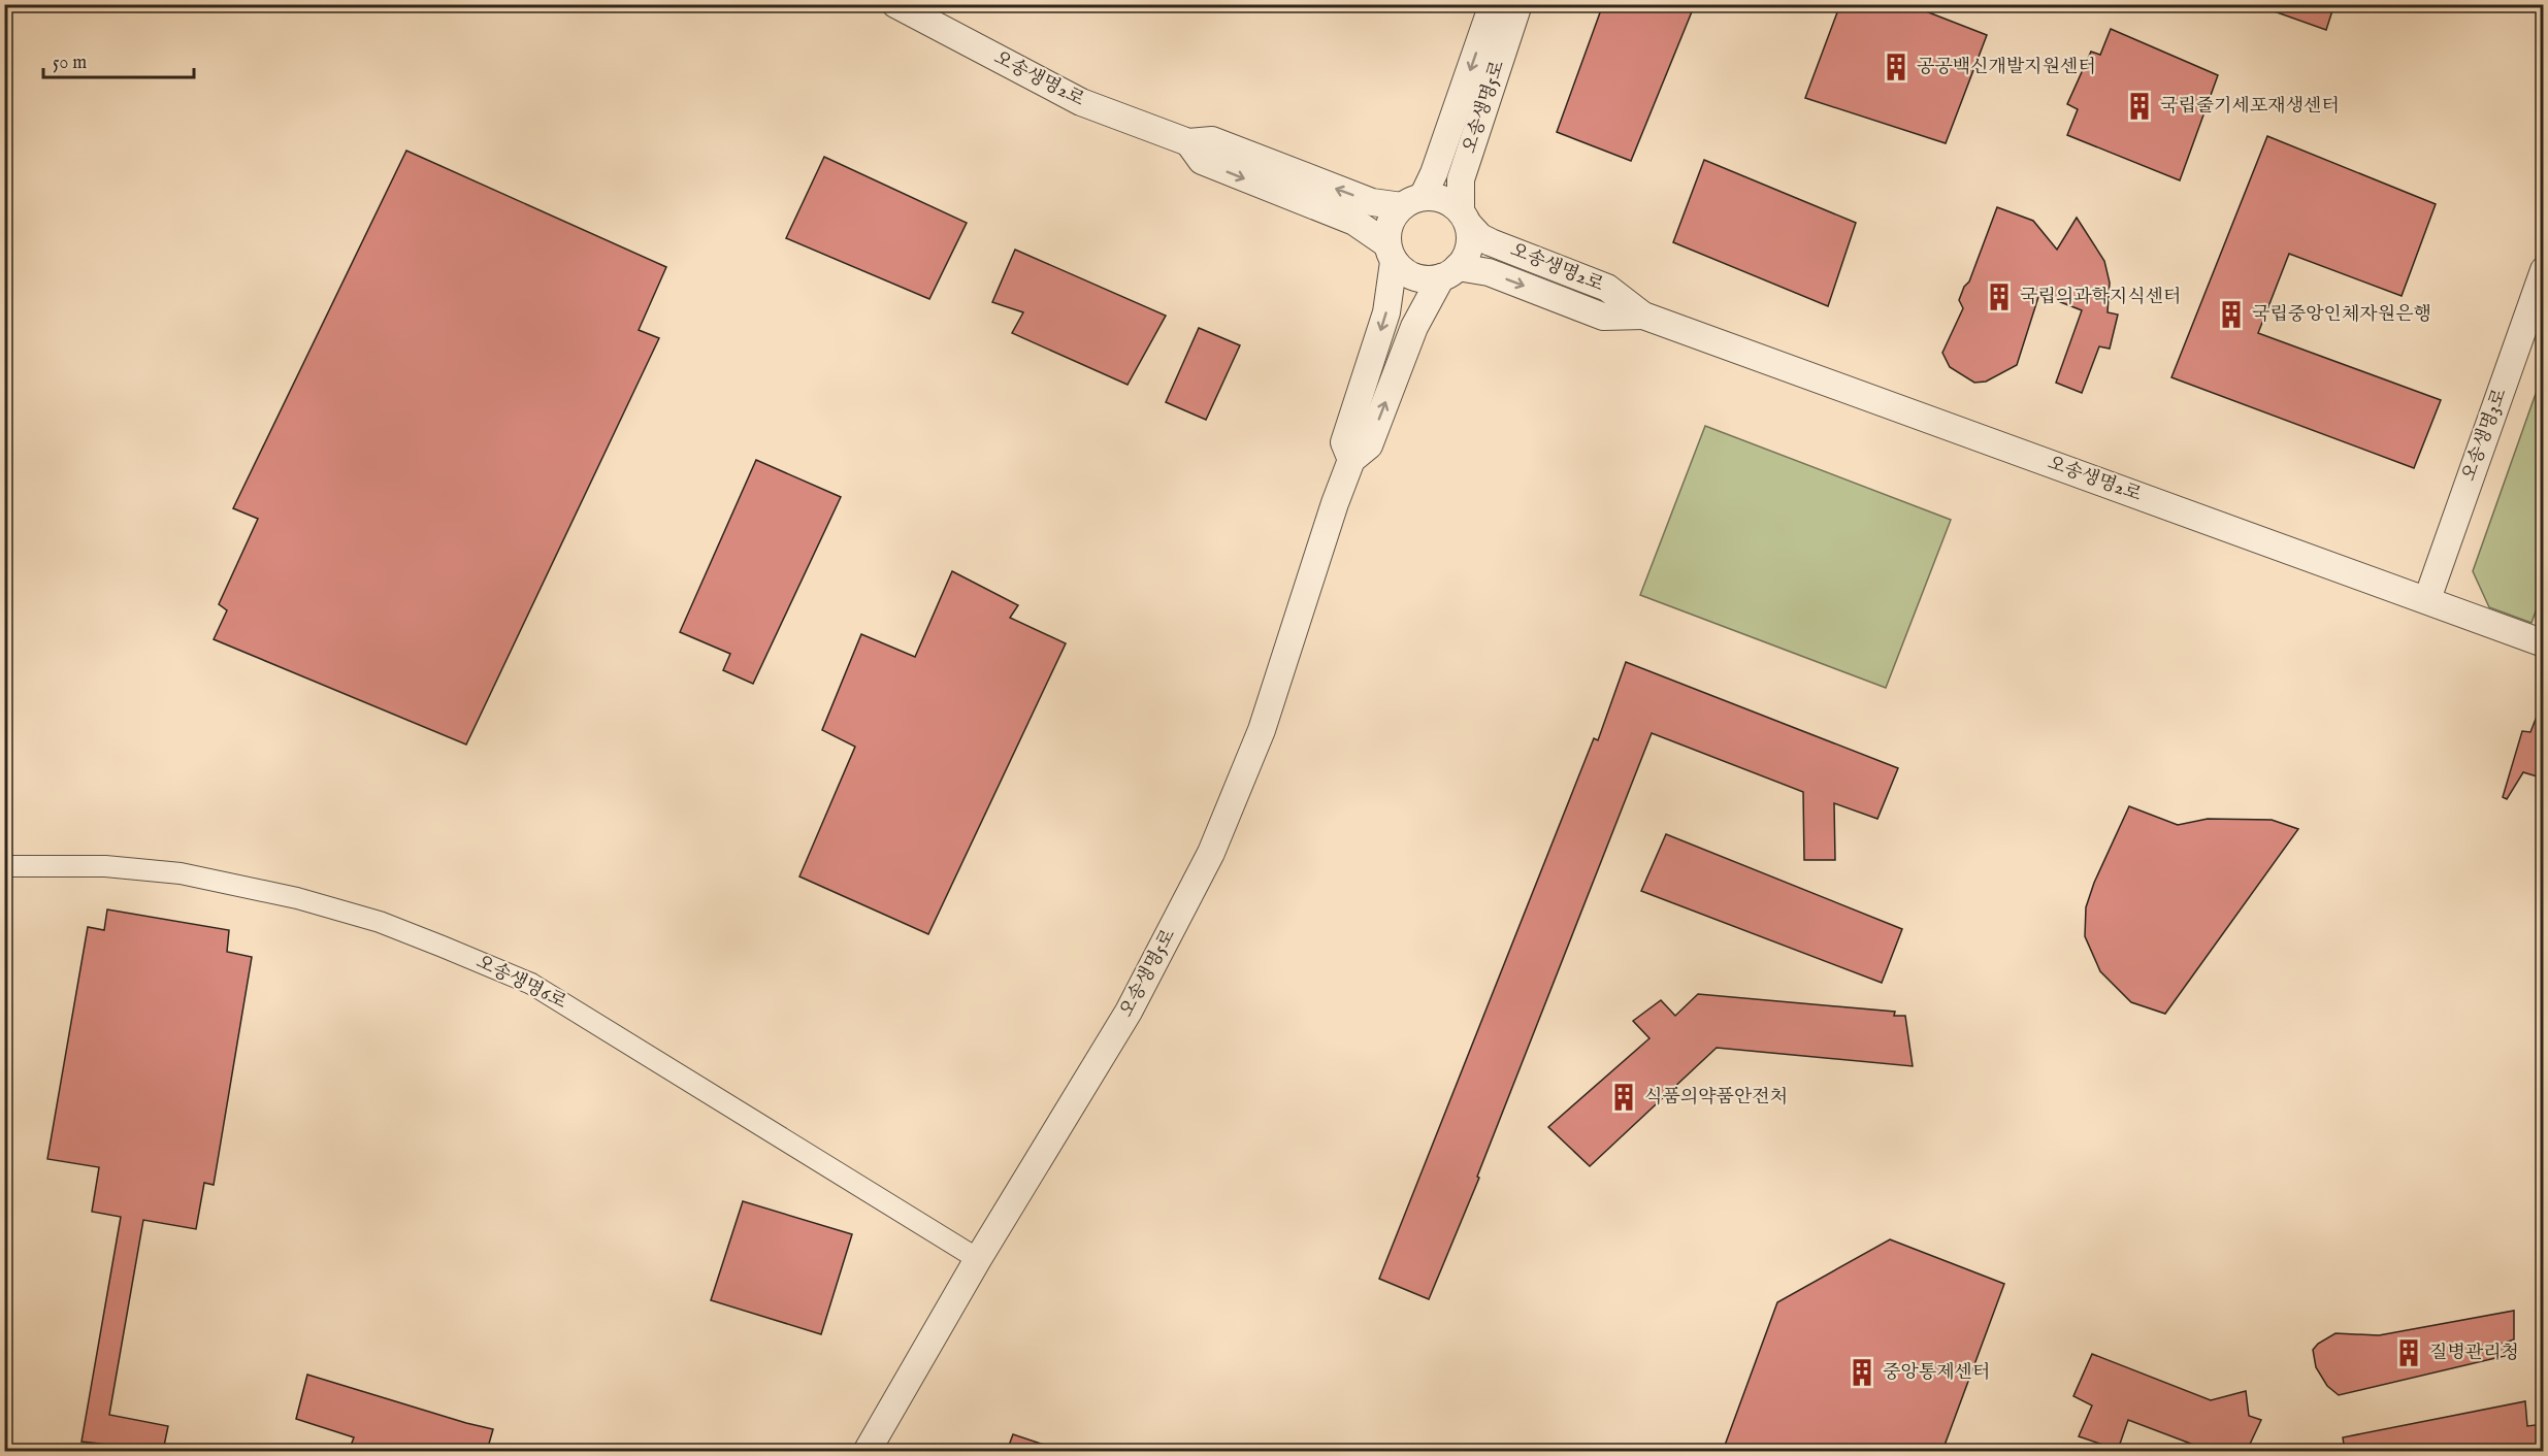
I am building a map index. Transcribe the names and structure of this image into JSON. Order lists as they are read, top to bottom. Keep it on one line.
{"streets":{"street":["오송생명2로","오송생명5로","오송생명3로","오송생명6로"]},"crossings":[["오송생명2로","오송생명5로"],["오송생명2로","오송생명3로"],["오송생명5로","오송생명6로"]],"places":{"building":["공공백신개발지원센터","국립줄기세포재생센터","국립의과학지식센터","국립중앙인체자원은행","식품의약품안전처","질병관리청","중앙통제센터"]},"scale_bar":"50 m"}
